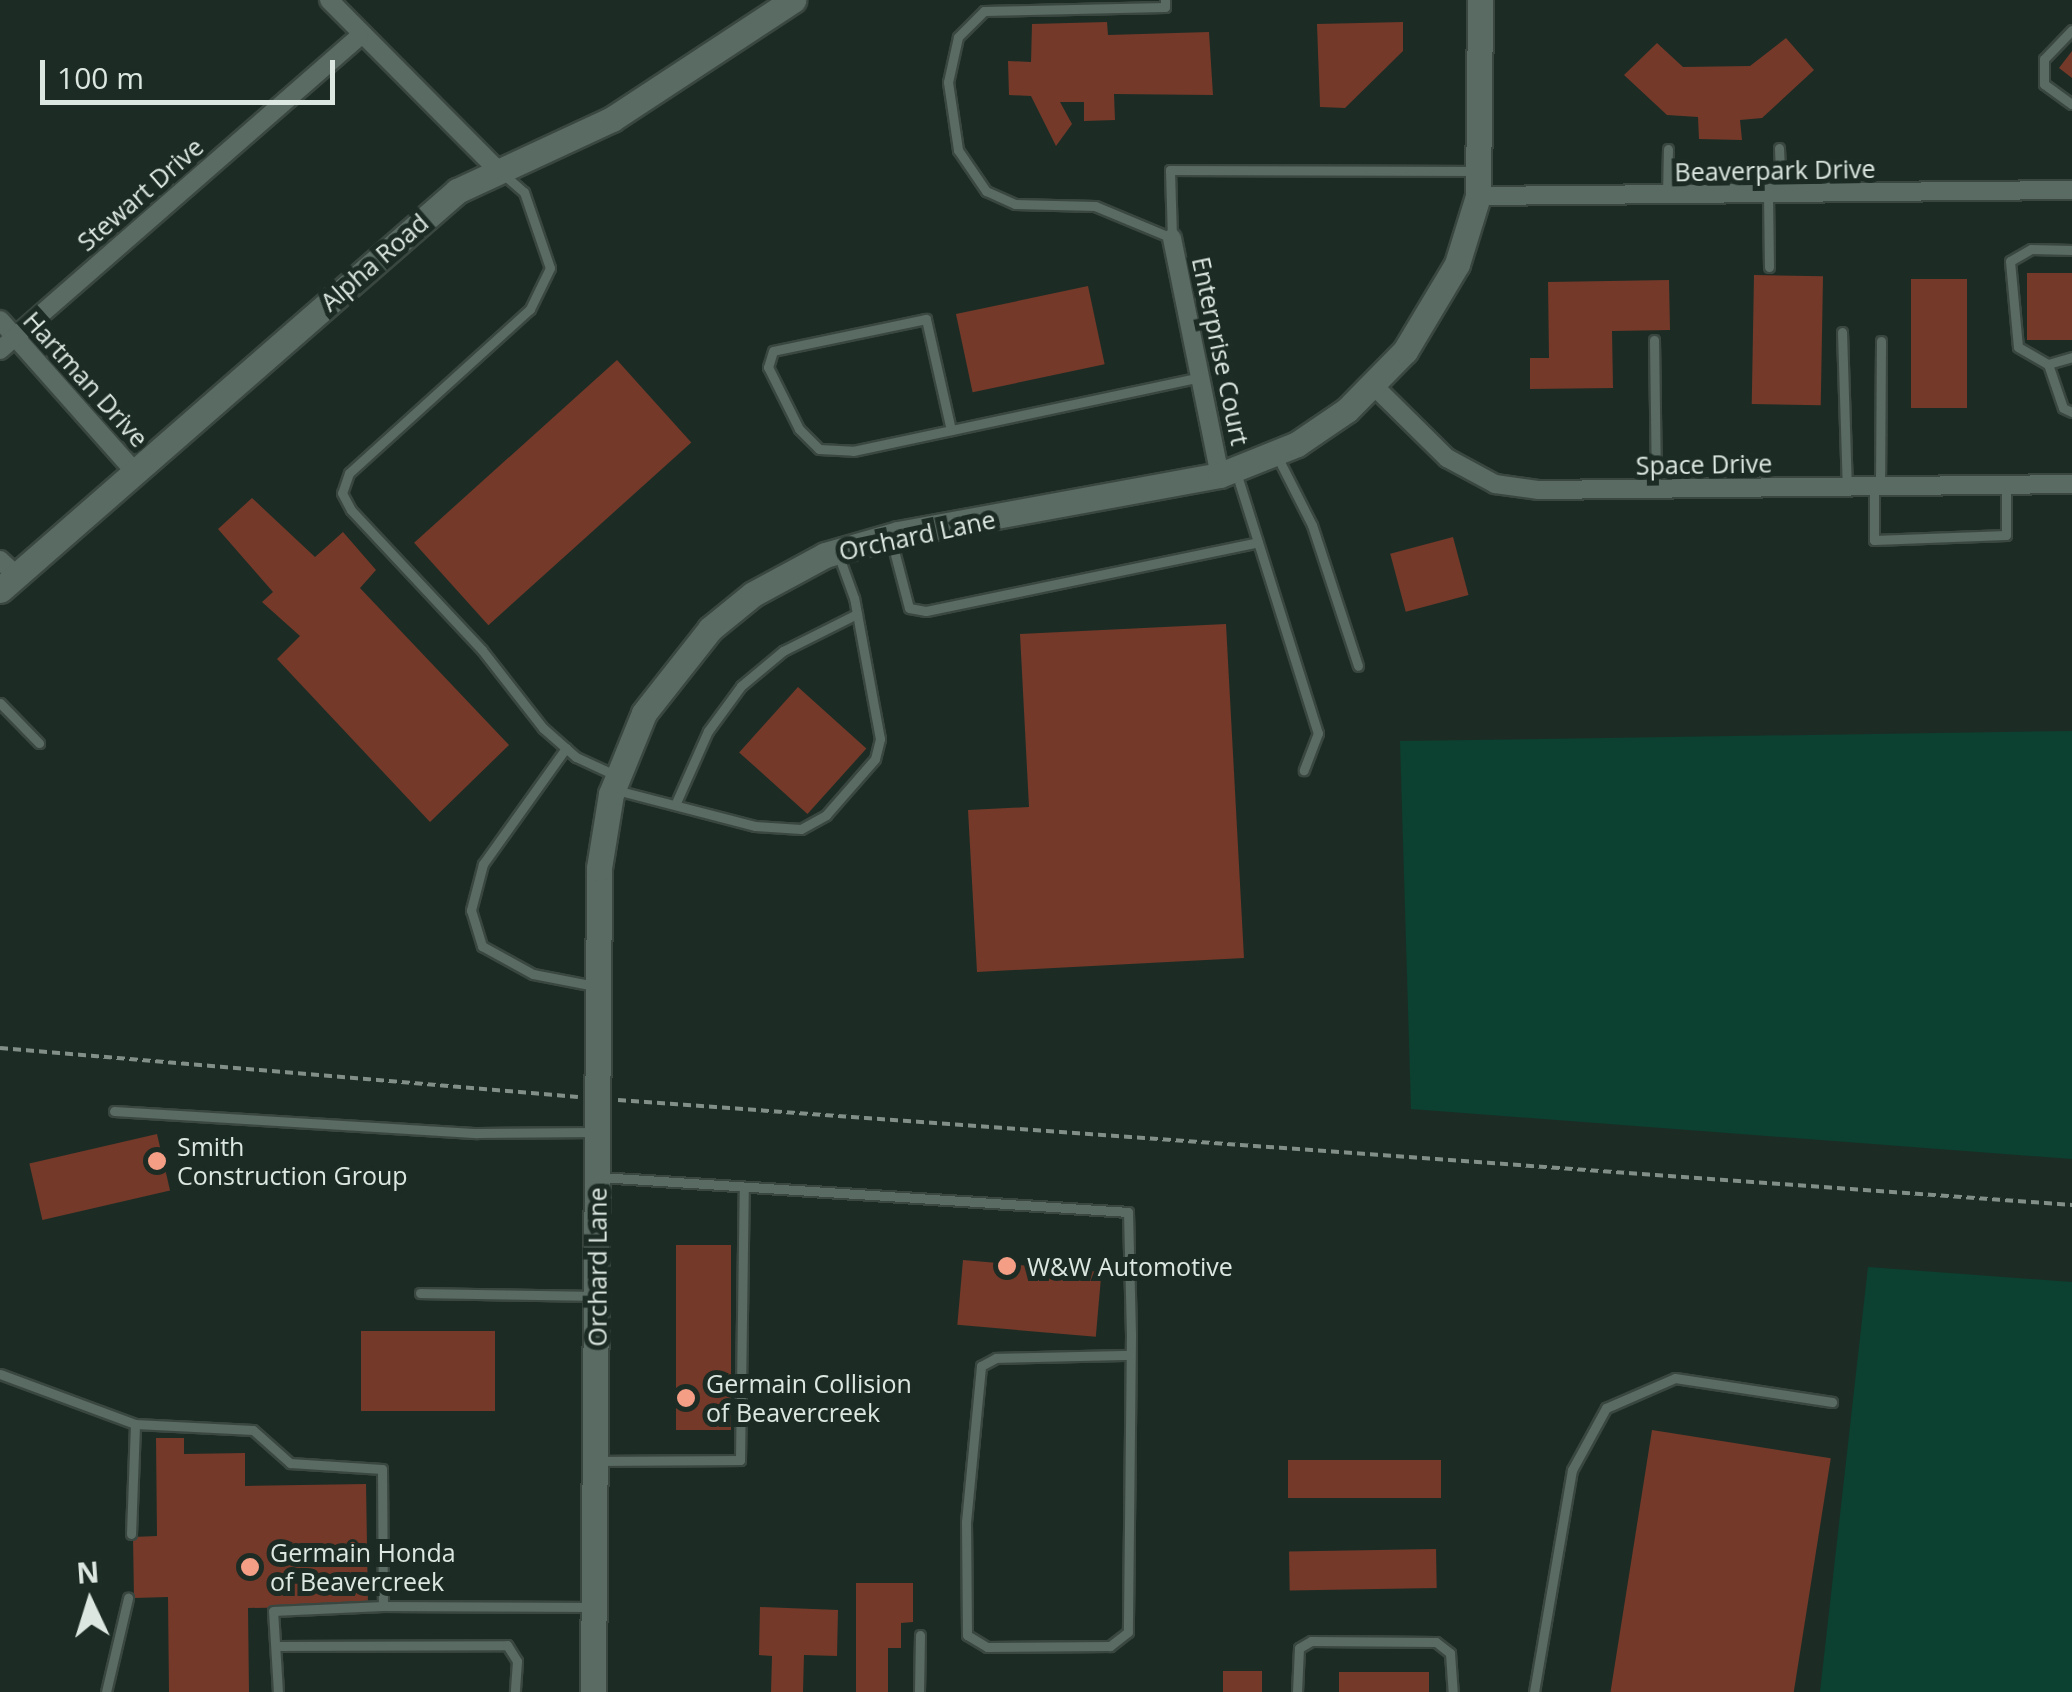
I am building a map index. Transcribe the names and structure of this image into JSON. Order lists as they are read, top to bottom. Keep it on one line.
{"streets":{"main road":["Alpha Road","Orchard Lane"],"street":["Beaverpark Drive","Stewart Drive","Enterprise Court","Hartman Drive","Space Drive"]},"crossings":[["Beaverpark Drive","Orchard Lane"],["Stewart Drive","Hartman Drive"],["Alpha Road","Hartman Drive"],["Enterprise Court","Orchard Lane"],["Space Drive","Orchard Lane"]],"places":["Smith Construction Group","W&W Automotive","Germain Collision of Beavercreek","Germain Honda of Beavercreek"],"scale_bar":"100 m","north":"top"}
